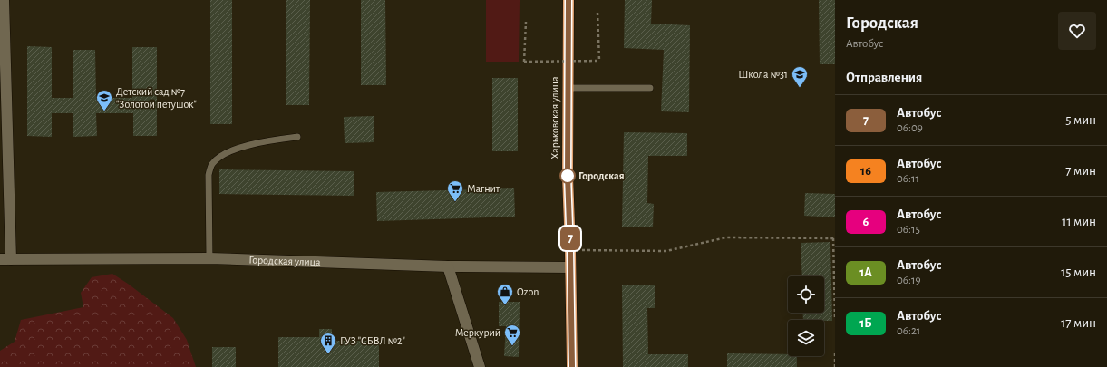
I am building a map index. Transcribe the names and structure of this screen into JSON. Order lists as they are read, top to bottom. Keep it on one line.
{"streets":{"highway":["Харьковская улица"],"street":["Городская улица"]},"crossings":[["Харьковская улица","Городская улица"]],"places":{"school or university":["Школа №31","Детский сад №7 \"Золотой петушок\""],"other":["Городская"],"supermarket":["Магнит","Меркурий"],"shop":["Ozon"],"building":["ГУЗ \"СБВЛ №2\""]},"lines":["bus line 7"],"page":{"on_map":"7","heading":[["Городская","Автобус"],"Отправления"],"list":[{"mark":"7","name":"Автобус","note":"06:09","value":"5 мин"},{"mark":"16","name":"Автобус","note":"06:11","value":"7 мин"},{"mark":"6","name":"Автобус","note":"06:15","value":"11 мин"},{"mark":"1А","name":"Автобус","note":"06:19","value":"15 мин"},{"mark":"1Б","name":"Автобус","note":"06:21","value":"17 мин"}]}}
